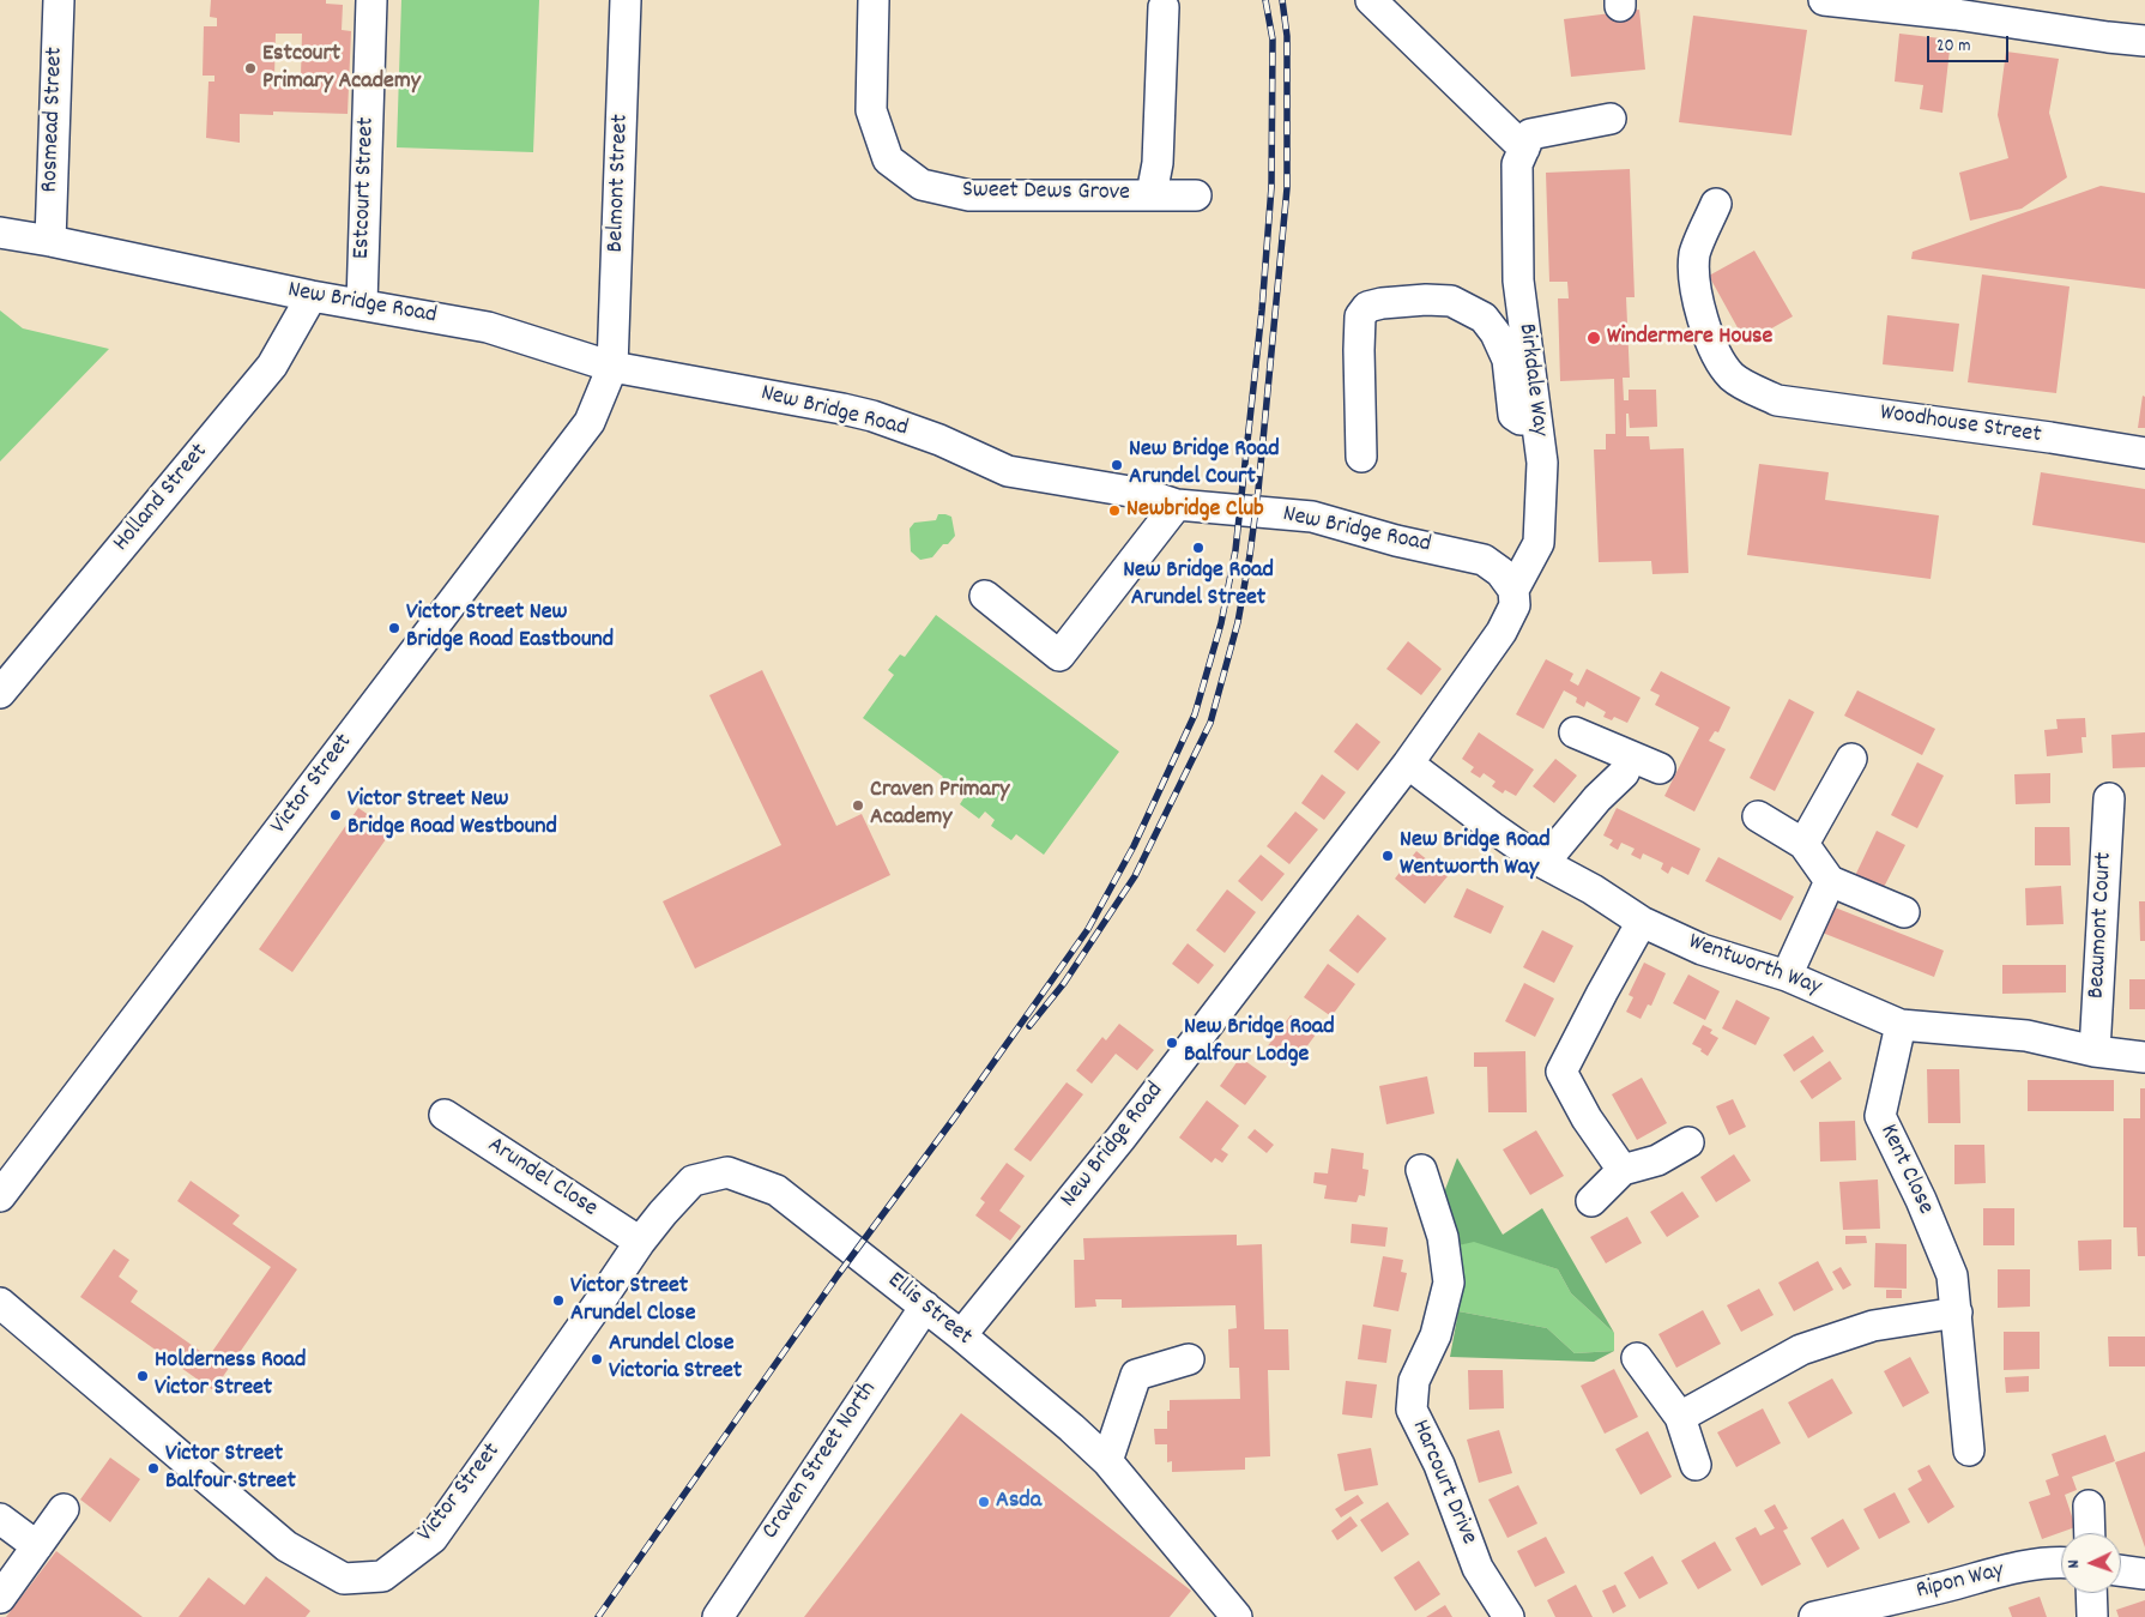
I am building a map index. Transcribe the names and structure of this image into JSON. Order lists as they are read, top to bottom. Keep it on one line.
{"streets":{"street":["Rosmead Street","Belmont Street","Estcourt Street","Sweet Dews Grove","New Bridge Road","Birkdale Way","Woodhouse Street","Holland Street","Victor Street","Beaumont Court","Wentworth Way","Kent Close","Arundel Close","Ellis Street","Craven Street North","Harcourt Drive","Ripon Way"]},"crossings":[["Rosmead Street","New Bridge Road"],["Belmont Street","New Bridge Road"],["Belmont Street","Victor Street"],["Estcourt Street","New Bridge Road"],["New Bridge Road","Birkdale Way"],["New Bridge Road","Holland Street"],["New Bridge Road","Victor Street"],["New Bridge Road","Wentworth Way"],["New Bridge Road","Ellis Street"],["Victor Street","Ellis Street"],["Beaumont Court","Wentworth Way"],["Wentworth Way","Kent Close"],["Arundel Close","Ellis Street"],["Ellis Street","Craven Street North"]],"places":["Estcourt Primary Academy","Windermere House","New Bridge Road Arundel Court","Newbridge Club","New Bridge Road Arundel Street","Victor Street New Bridge Road Eastbound","Craven Primary Academy","Victor Street New Bridge Road Westbound","New Bridge Road Wentworth Way","New Bridge Road Balfour Lodge","Victor Street Arundel Close","Arundel Close Victoria Street","Holderness Road Victor Street","Victor Street Balfour Street","Asda"],"scale_bar":"20 m","north":"left"}
